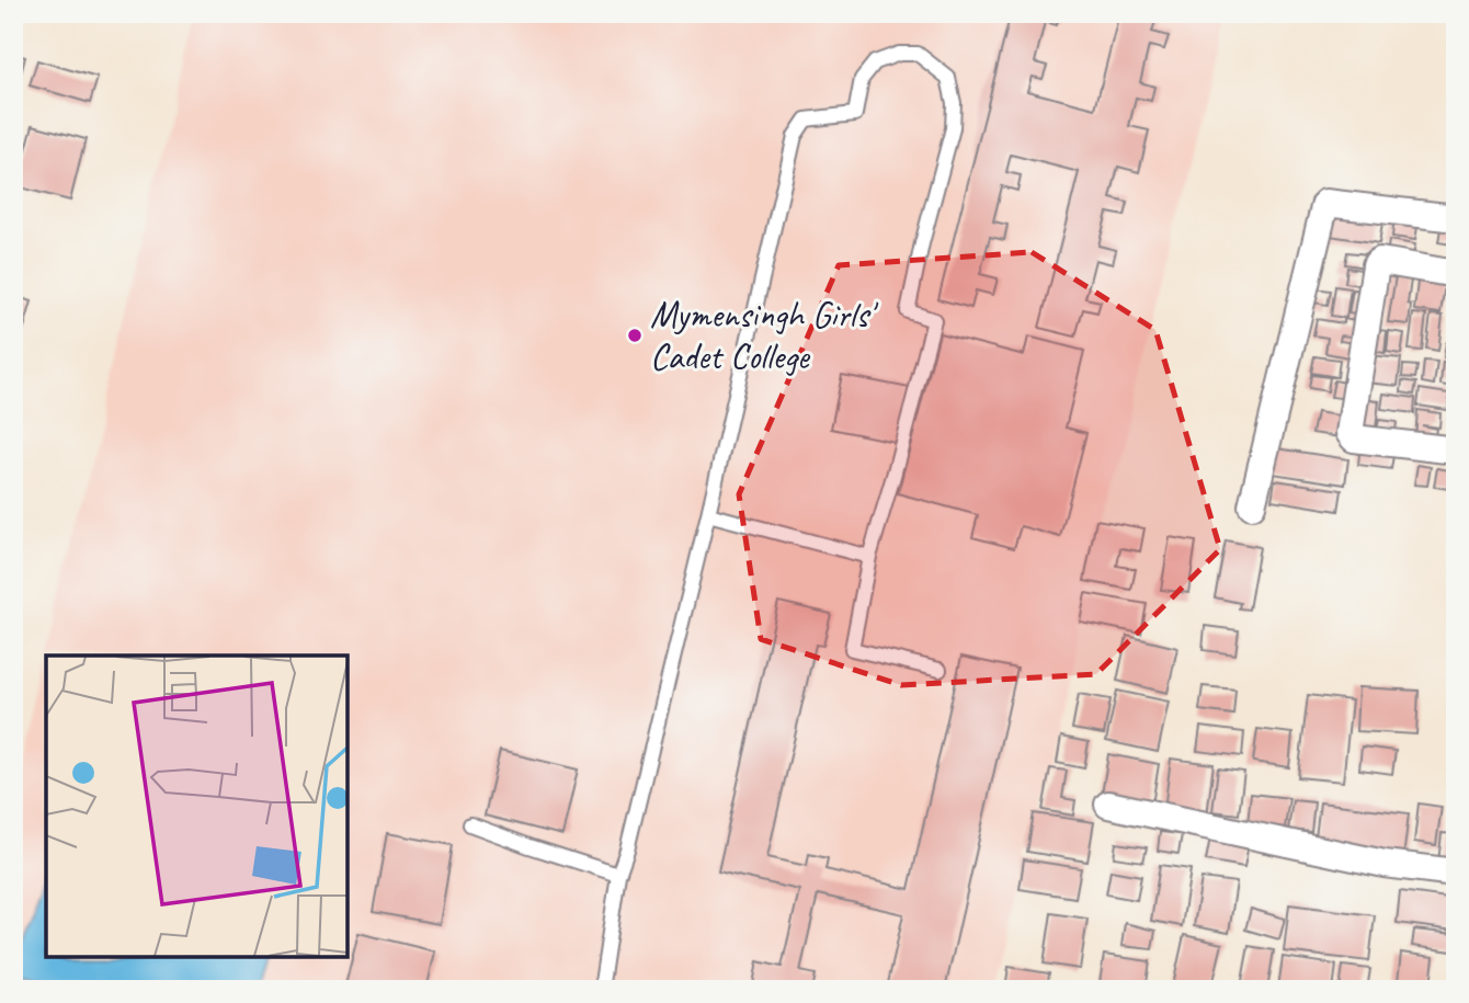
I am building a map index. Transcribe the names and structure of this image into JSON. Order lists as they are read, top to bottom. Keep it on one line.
{"places":["Mymensingh Girls' Cadet College"]}
